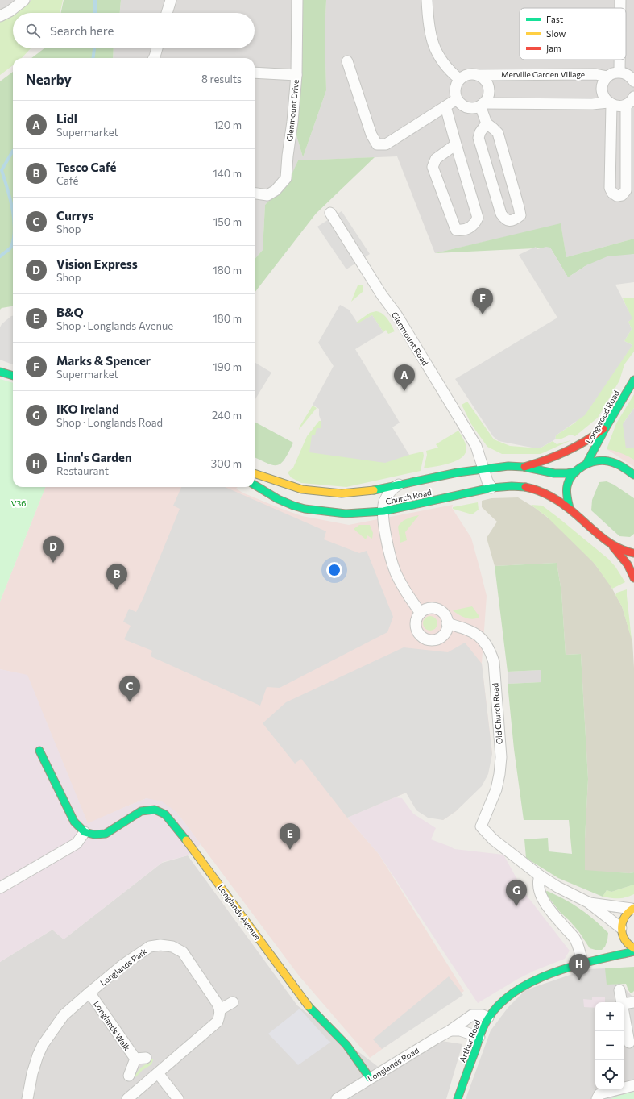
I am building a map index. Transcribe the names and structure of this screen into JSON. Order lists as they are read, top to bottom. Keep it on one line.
{"streets":{"street":["Merville Garden Village","Glenmount Drive","Glenmount Road","Longwood Road","Church Road","Old Church Road","Longlands Avenue","Longlands Park","Longlands Walk","Arthur Road","Longlands Road"]},"crossings":[["Glenmount Road","Church Road"],["Longlands Avenue","Longlands Road"],["Longlands Park","Longlands Walk"],["Arthur Road","Longlands Road"]],"parks":["V36"],"legend":["Fast","Slow","Jam"],"page":{"search":"Search here","heading":["Nearby","8 results"],"list":[{"mark":"A","name":"Lidl","note":"Supermarket","value":"120 m"},{"mark":"B","name":"Tesco Café","note":"Café","value":"140 m"},{"mark":"C","name":"Currys","note":"Shop","value":"150 m"},{"mark":"D","name":"Vision Express","note":"Shop","value":"180 m"},{"mark":"E","name":"B&Q","note":"Shop · Longlands Avenue","value":"180 m"},{"mark":"F","name":"Marks & Spencer","note":"Supermarket","value":"190 m"},{"mark":"G","name":"IKO Ireland","note":"Shop · Longlands Road","value":"240 m"},{"mark":"H","name":"Linn's Garden","note":"Restaurant","value":"300 m"}],"pins":["F","A","D","B","C","E","G","H"],"map_buttons":["+","−"]}}
